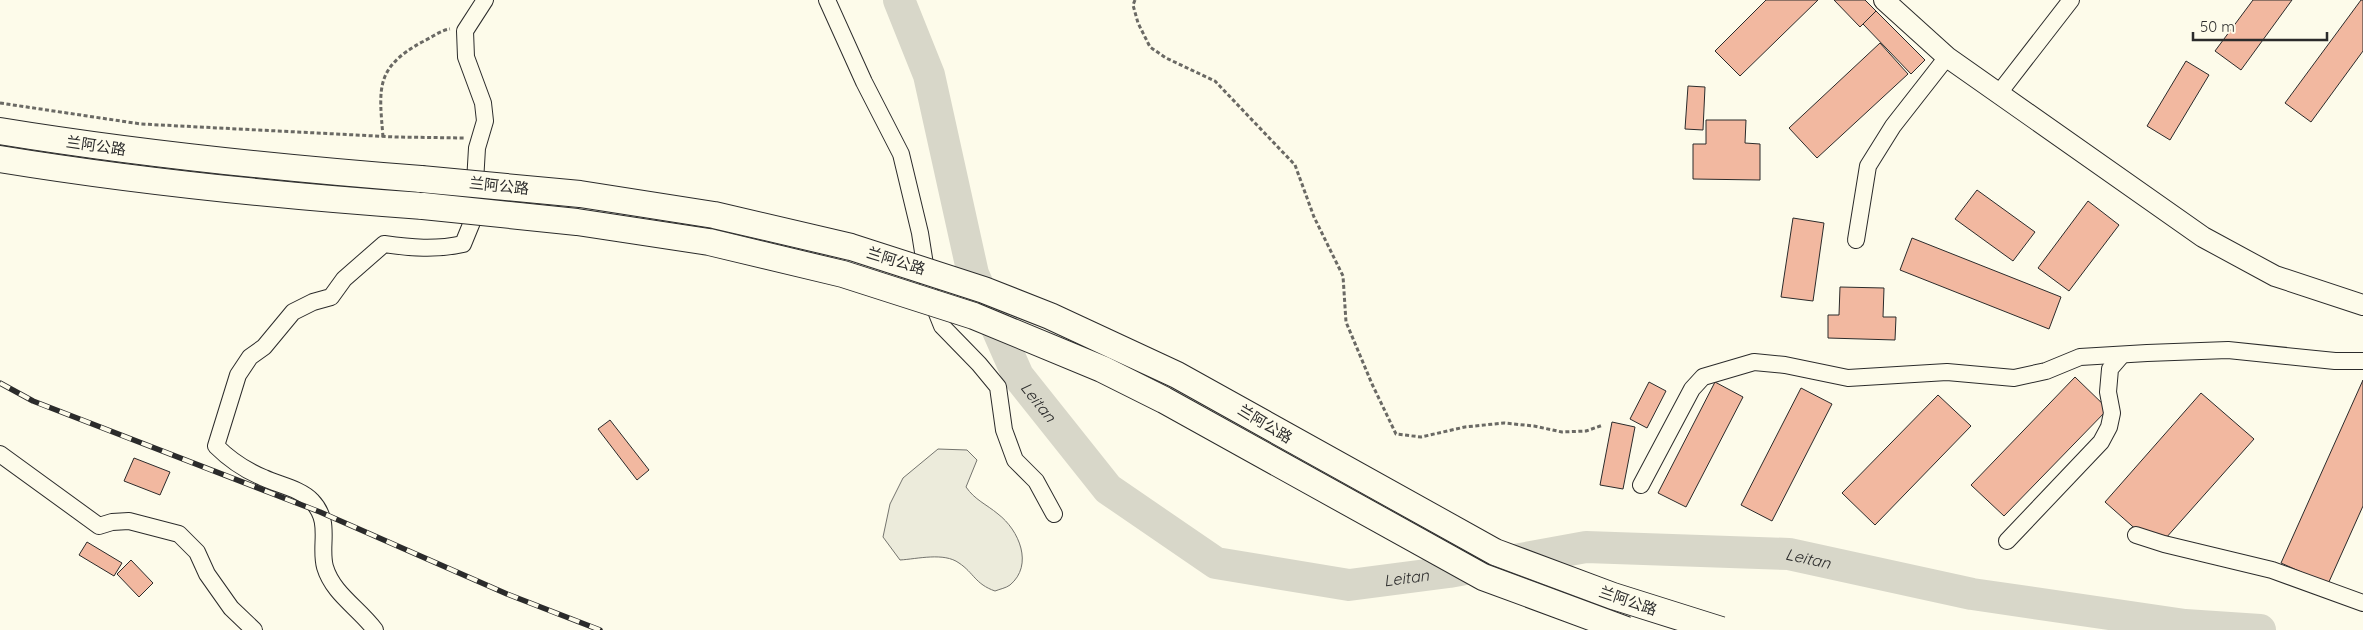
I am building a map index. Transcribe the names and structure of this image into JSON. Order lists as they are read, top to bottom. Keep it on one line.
{"streets":{"highway":["兰阿公路"]},"water":["Leitan"],"scale_bar":"50 m"}
